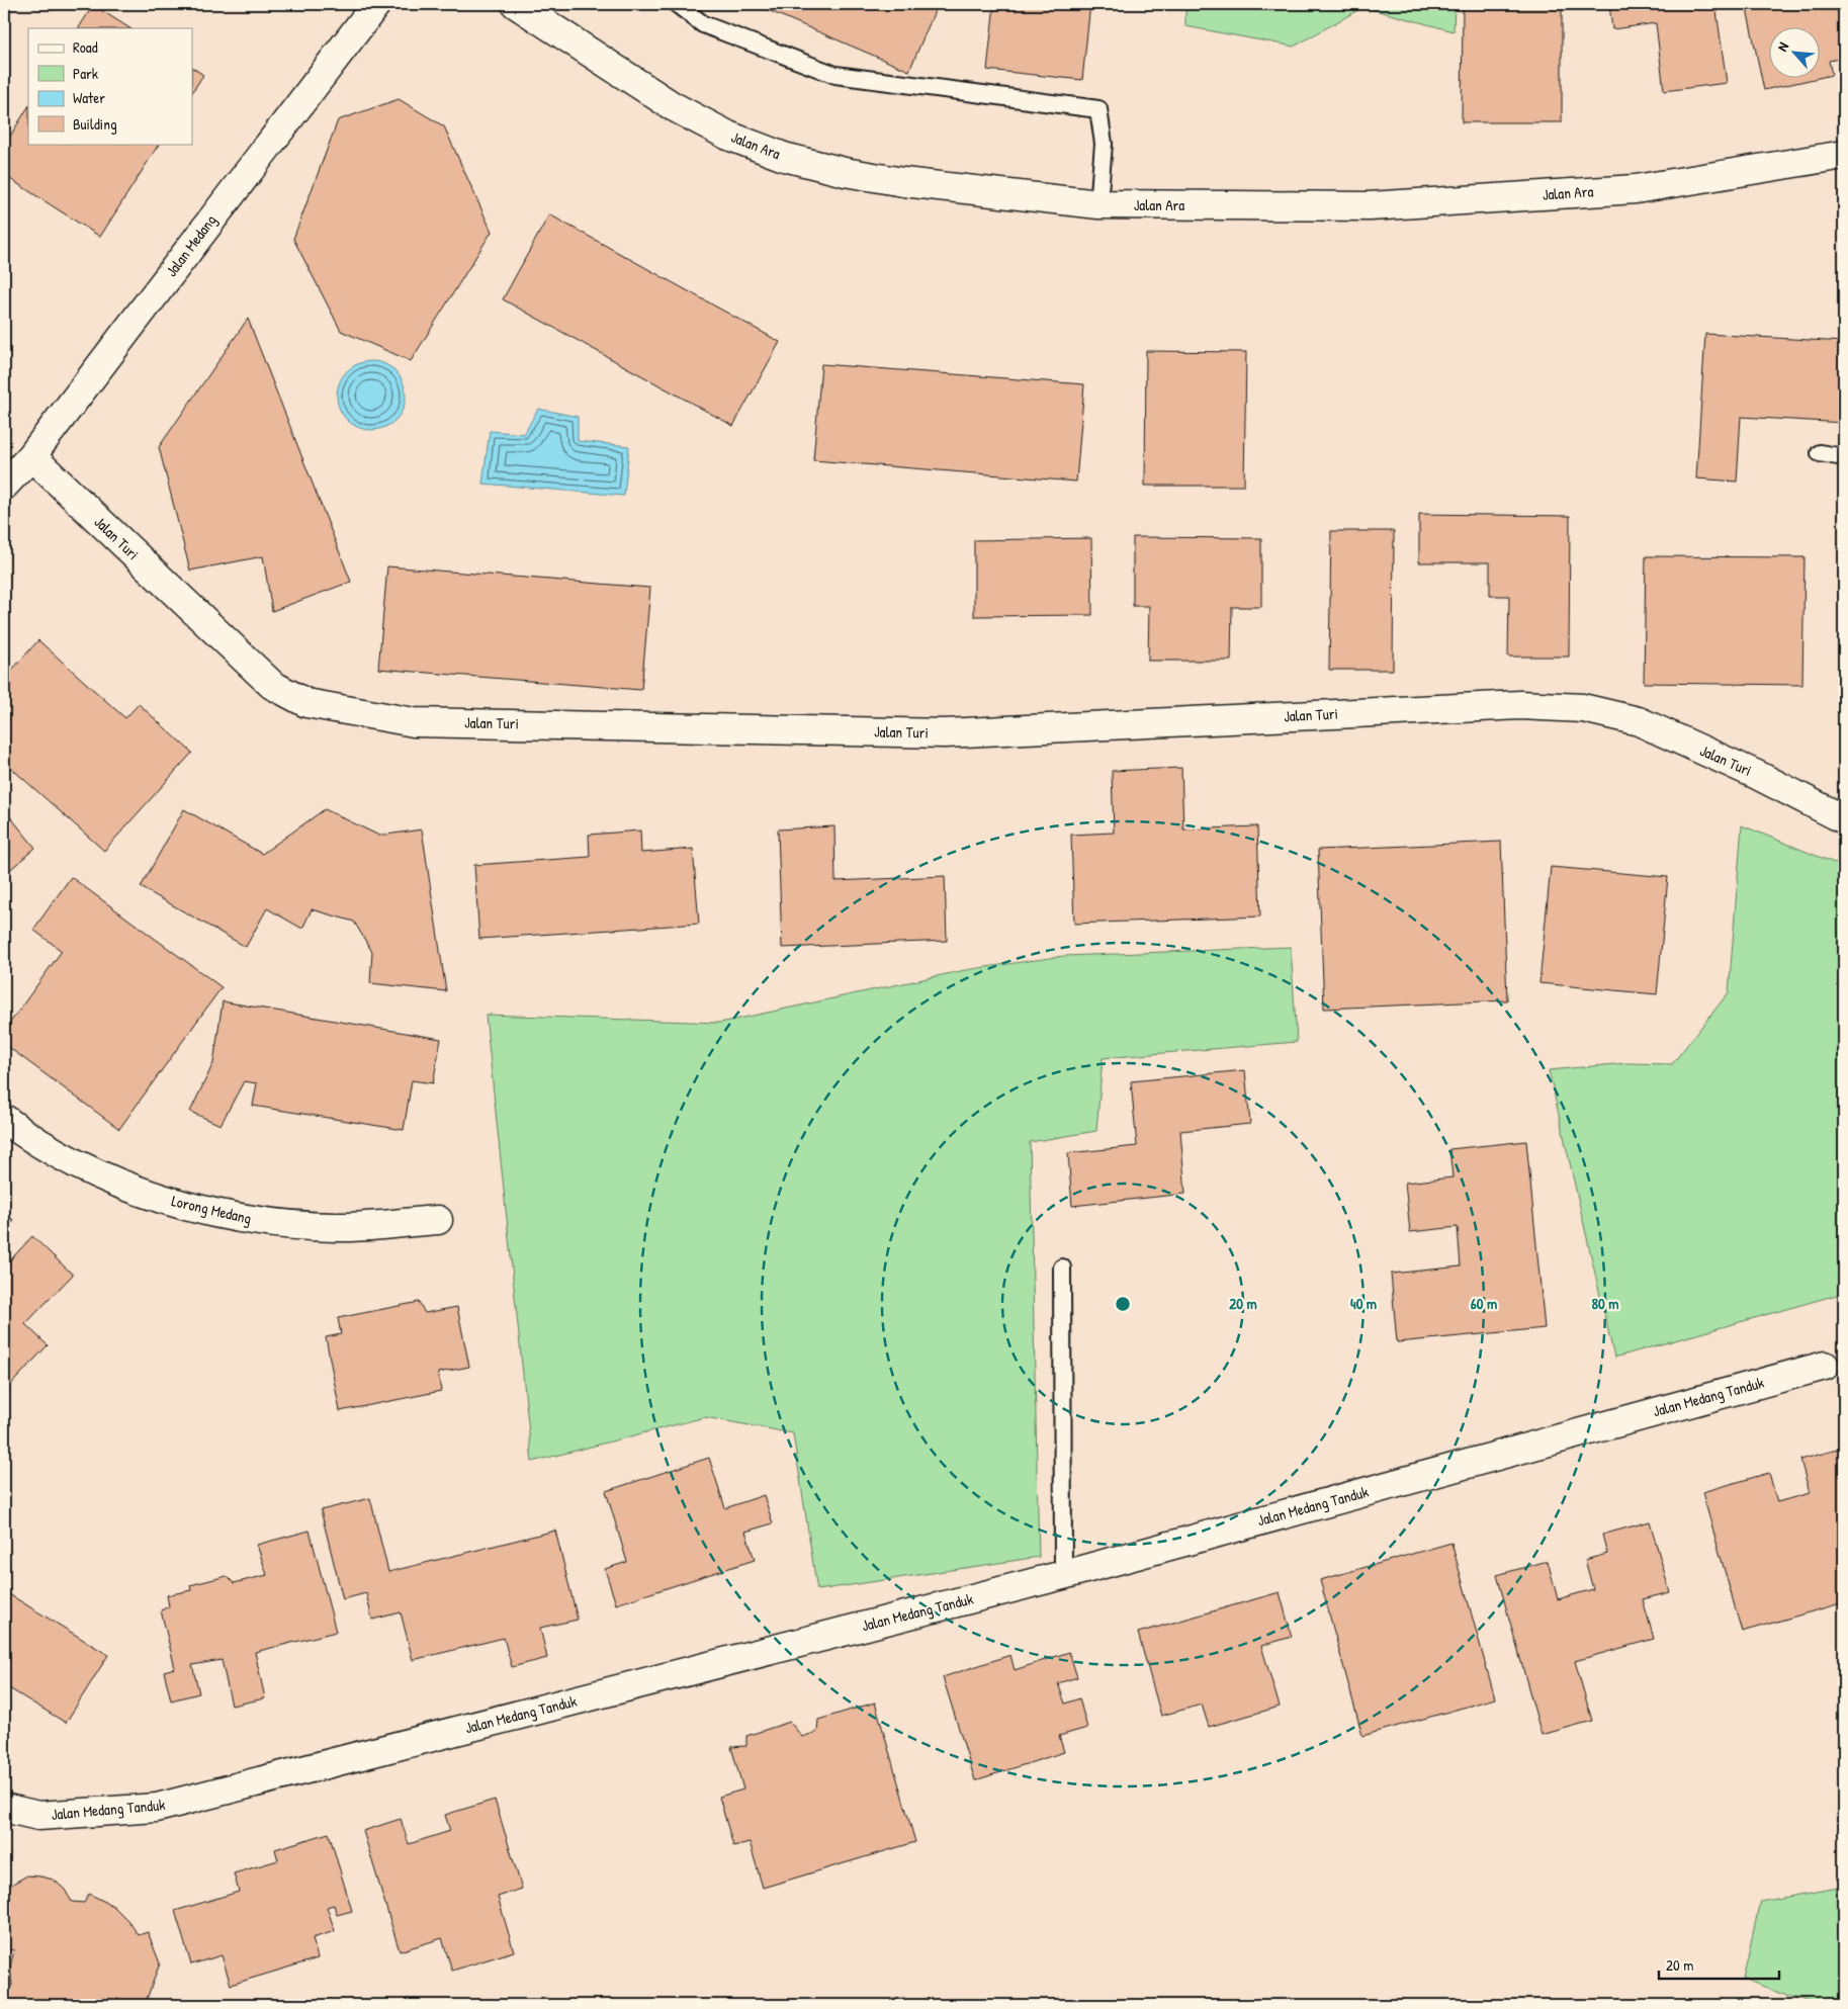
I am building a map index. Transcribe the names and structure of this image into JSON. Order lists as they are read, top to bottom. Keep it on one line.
{"streets":{"street":["Jalan Ara","Jalan Medang","Jalan Turi","Lorong Medang","Jalan Medang Tanduk"]},"crossings":[["Jalan Medang","Jalan Turi"]],"legend":["Road","Park","Water","Building"],"scale_bar":"20 m","north":"top left","rings":["20 m","40 m","60 m","80 m"]}
